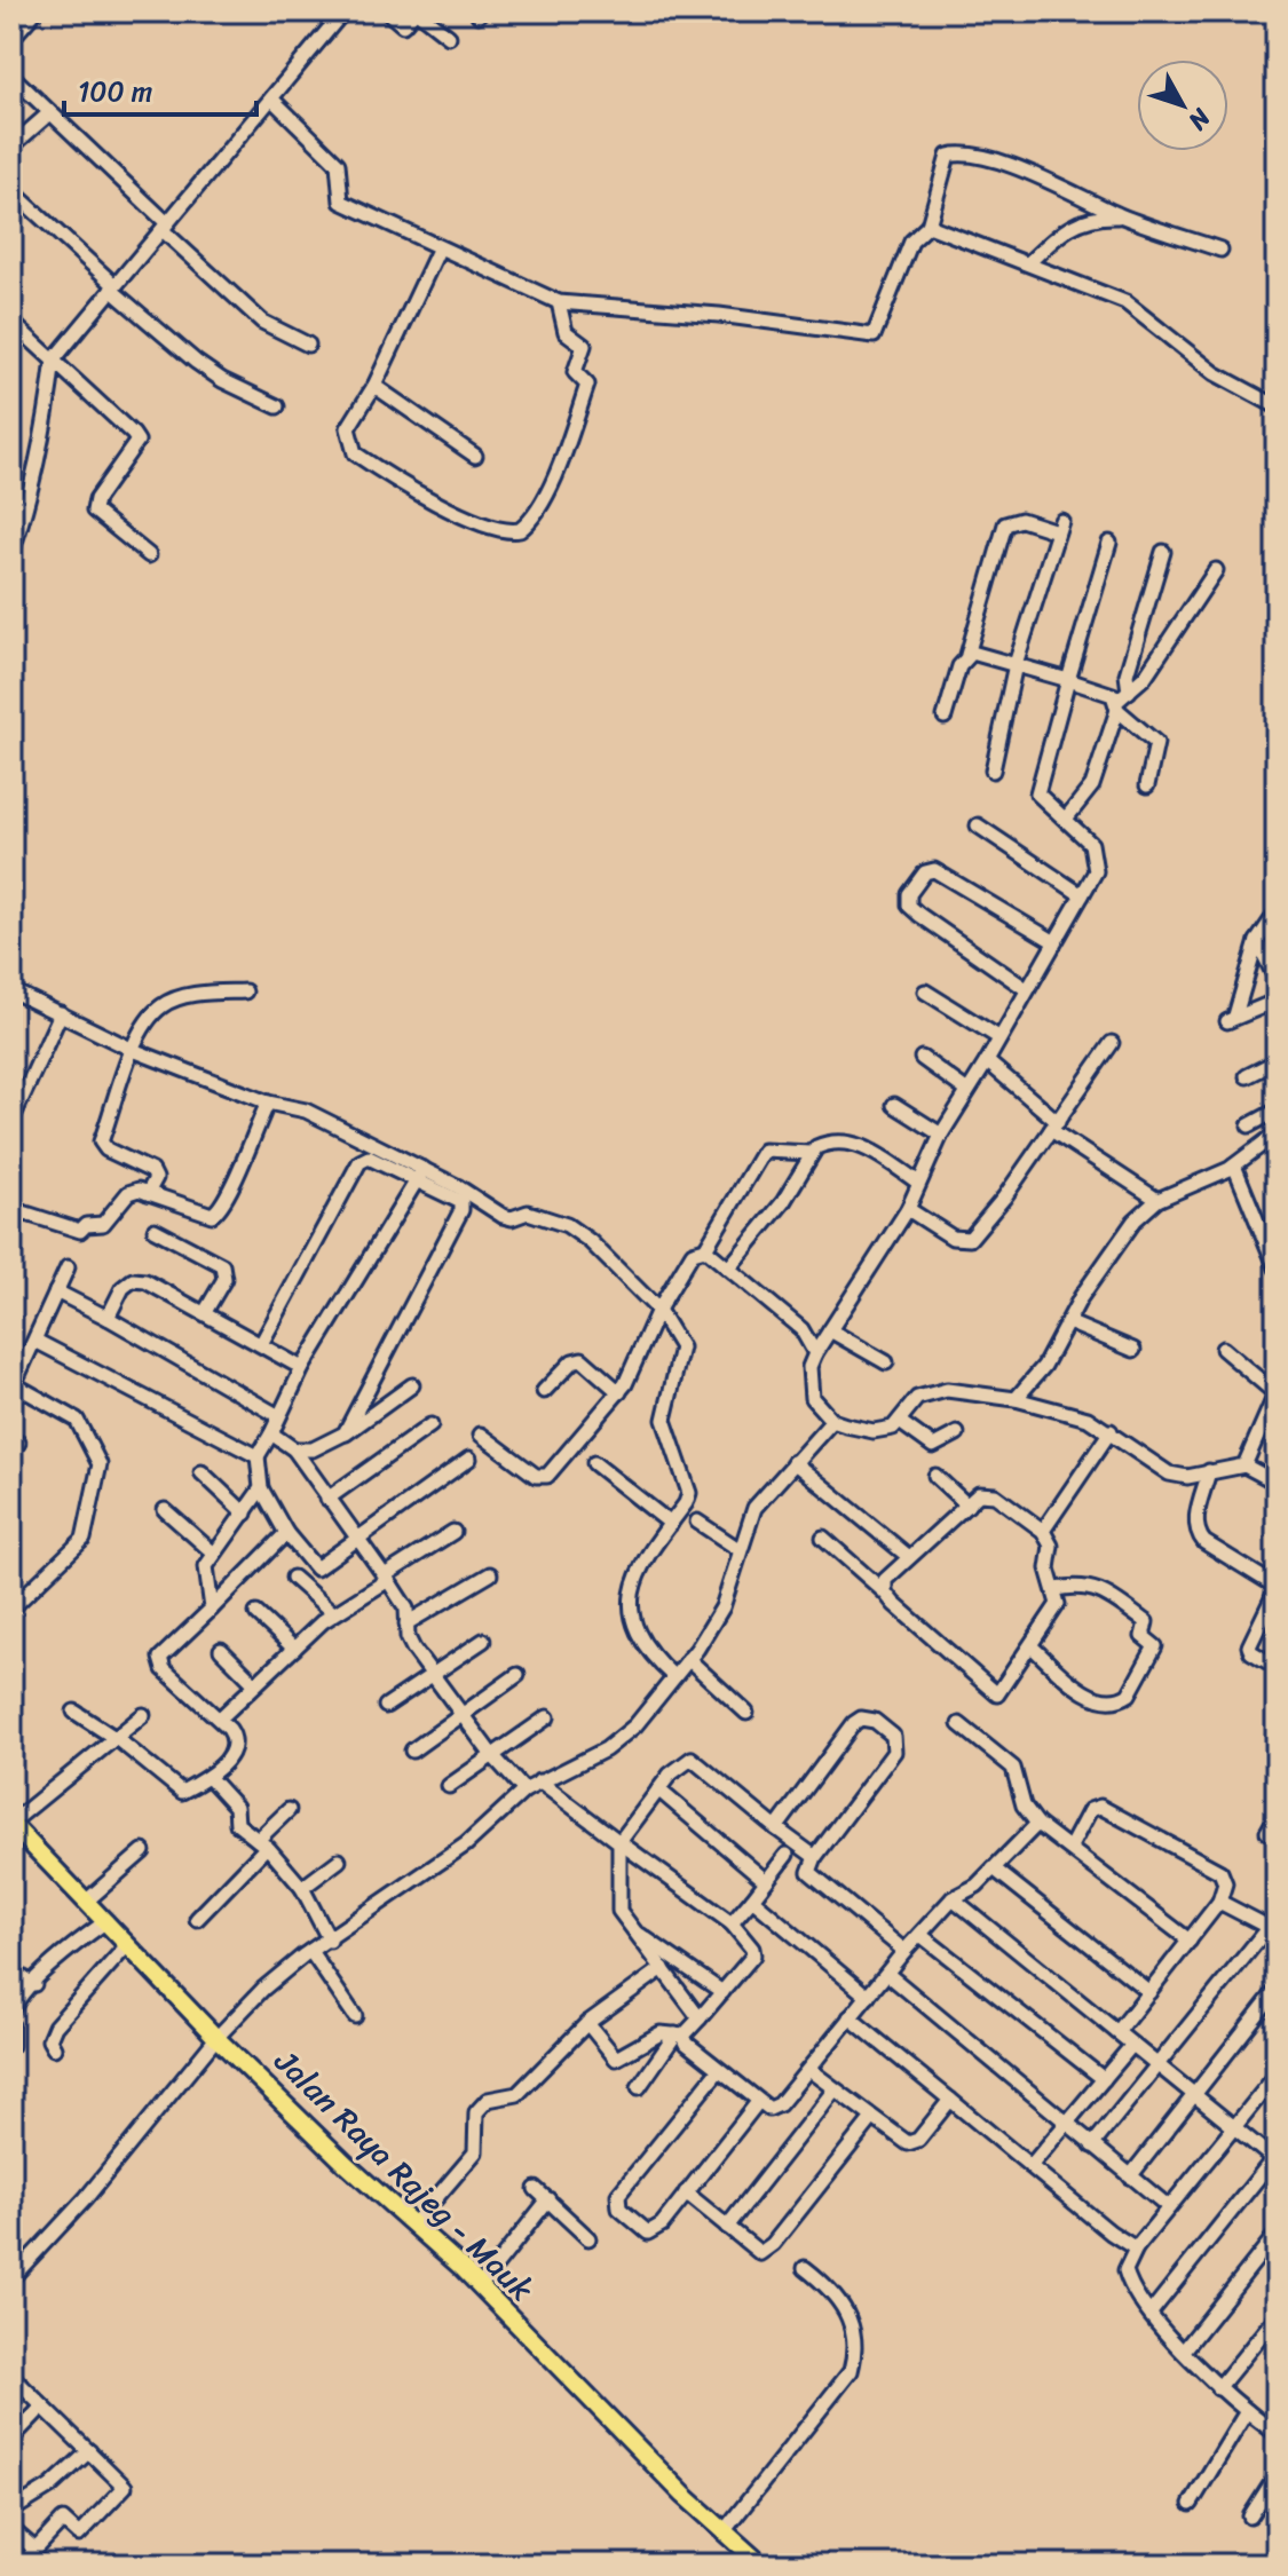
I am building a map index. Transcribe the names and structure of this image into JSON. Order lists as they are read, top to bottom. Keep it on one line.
{"streets":{"main road":["Jalan Raya Rajeg - Mauk"]},"scale_bar":"100 m","north":"bottom right"}
